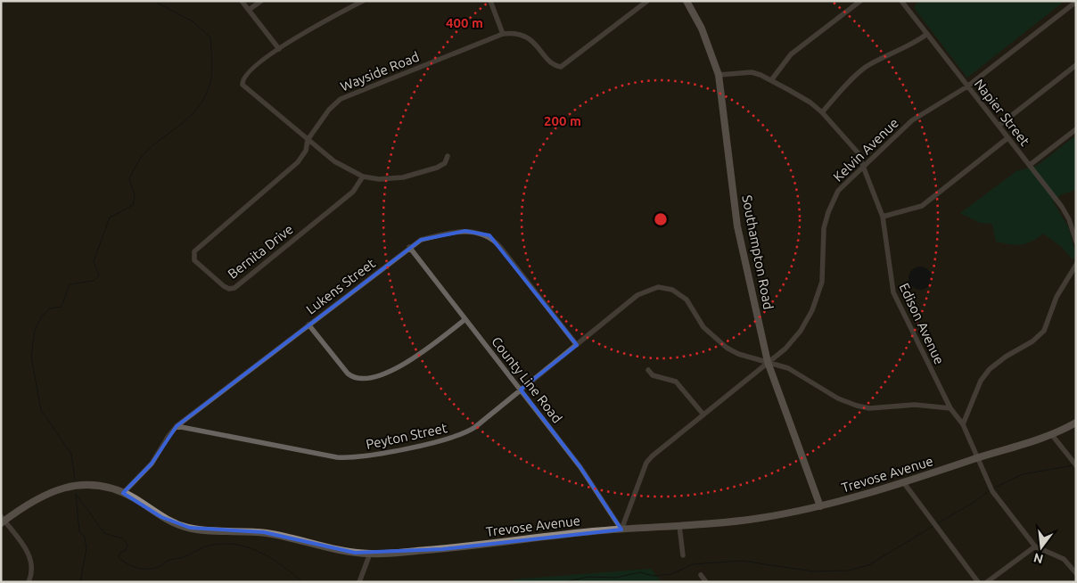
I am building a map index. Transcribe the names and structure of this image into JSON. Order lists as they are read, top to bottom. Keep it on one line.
{"streets":{"street":["Wayside Road","Napier Street","Kelvin Avenue","Bernita Drive","Southampton Road","Lukens Street","Edison Avenue","County Line Road","Peyton Street","Trevose Avenue"]},"crossings":[["Wayside Road","Bernita Drive"],["Napier Street","Kelvin Avenue"],["Kelvin Avenue","Southampton Road"],["Kelvin Avenue","Edison Avenue"],["Kelvin Avenue","County Line Road"],["Kelvin Avenue","Peyton Street"],["Kelvin Avenue","Trevose Avenue"],["Southampton Road","Edison Avenue"],["Southampton Road","Peyton Street"],["Southampton Road","Trevose Avenue"],["Lukens Street","County Line Road"],["Lukens Street","Peyton Street"],["Lukens Street","Trevose Avenue"],["Edison Avenue","Trevose Avenue"],["County Line Road","Peyton Street"],["County Line Road","Trevose Avenue"]],"north":"bottom","rings":["400 m","200 m"]}
